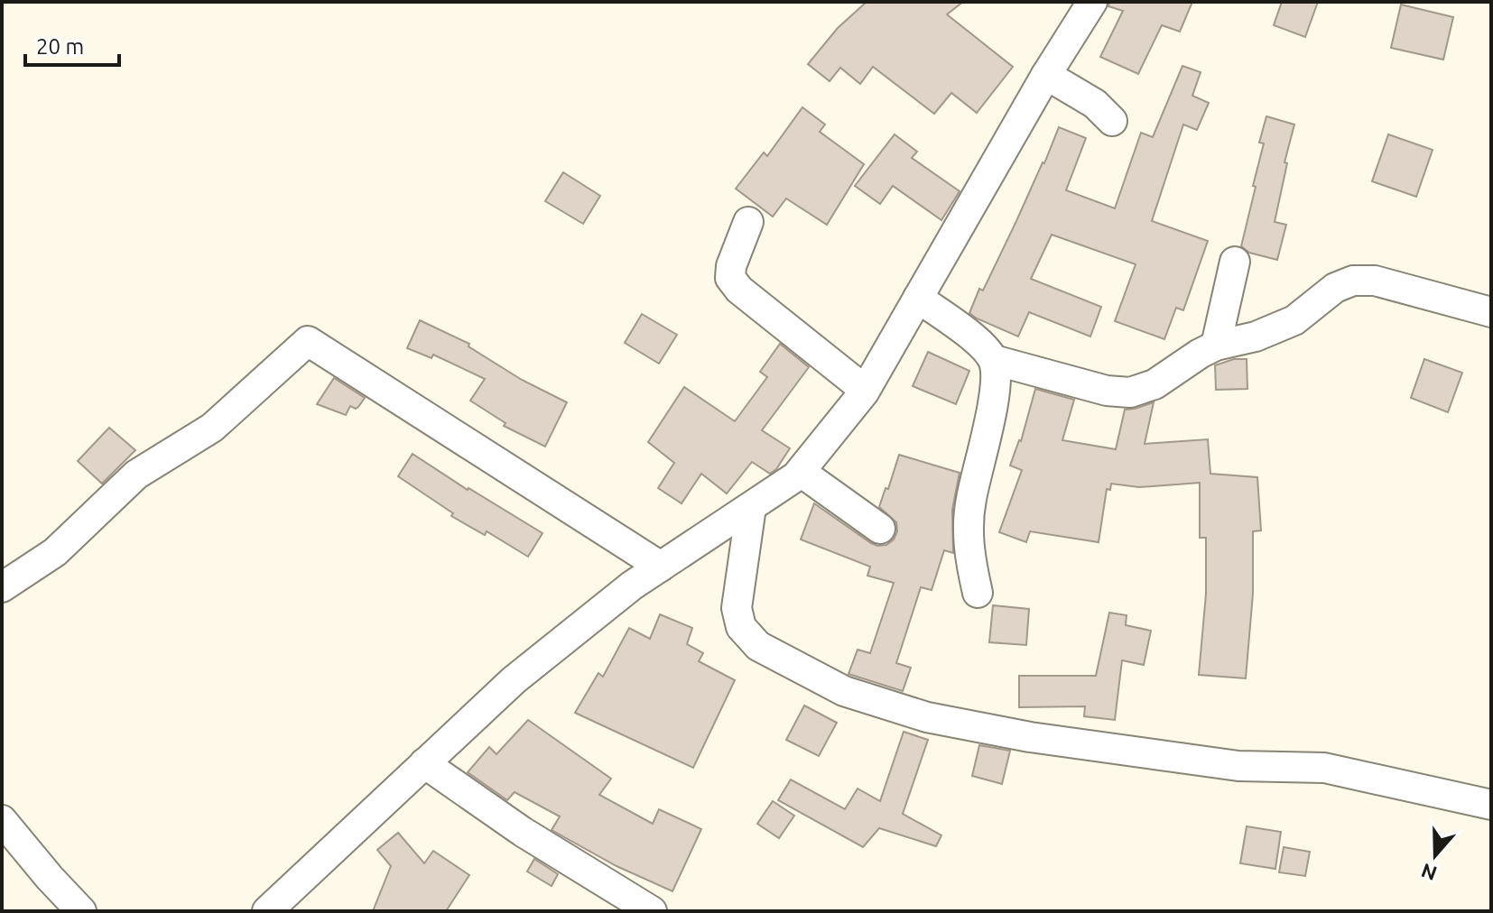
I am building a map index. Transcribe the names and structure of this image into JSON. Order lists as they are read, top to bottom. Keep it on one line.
{"scale_bar":"20 m","north":"bottom"}
